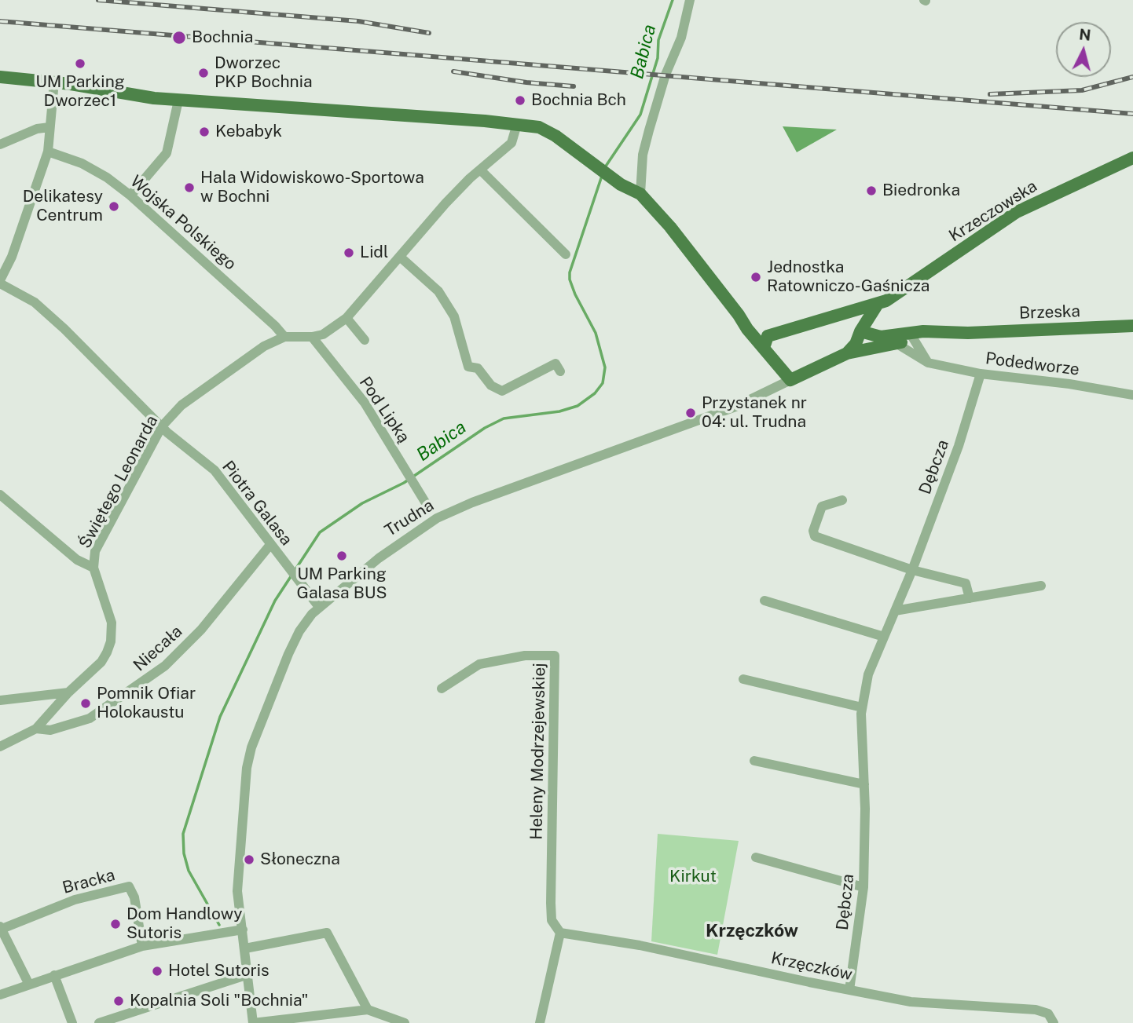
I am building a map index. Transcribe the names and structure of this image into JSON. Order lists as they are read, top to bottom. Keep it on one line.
{"streets":{"main road":["Krzeczowska","Brzeska","Trudna"],"street":["Wojska Polskiego","Podedworze","Pod Lipką","Dębcza","Świętego Leonarda","Piotra Galasa","Niecała","Heleny Modrzejewskiej","Bracka","Krzęczków"]},"crossings":[["Krzeczowska","Brzeska"],["Krzeczowska","Trudna"],["Wojska Polskiego","Świętego Leonarda"],["Brzeska","Podedworze"],["Brzeska","Trudna"],["Podedworze","Dębcza"],["Pod Lipką","Świętego Leonarda"],["Dębcza","Krzęczków"],["Świętego Leonarda","Piotra Galasa"],["Świętego Leonarda","Niecała"],["Piotra Galasa","Trudna"],["Piotra Galasa","Niecała"],["Heleny Modrzejewskiej","Krzęczków"]],"districts":["Krzęczków"],"water":["Babica"],"parks":["Kirkut"],"places":["Bochnia","UM Parking Dworzec1","Dworzec PKP Bochnia","Bochnia Bch","Kebabyk","Hala Widowiskowo-Sportowa w Bochni","Biedronka","Delikatesy Centrum","Lidl","Jednostka Ratowniczo-Gaśnicza","Przystanek nr 04: ul. Trudna","UM Parking Galasa BUS","Pomnik Ofiar Holokaustu","Słoneczna","Dom Handlowy Sutoris","Hotel Sutoris","Kopalnia Soli \"Bochnia\""],"north":"top"}
